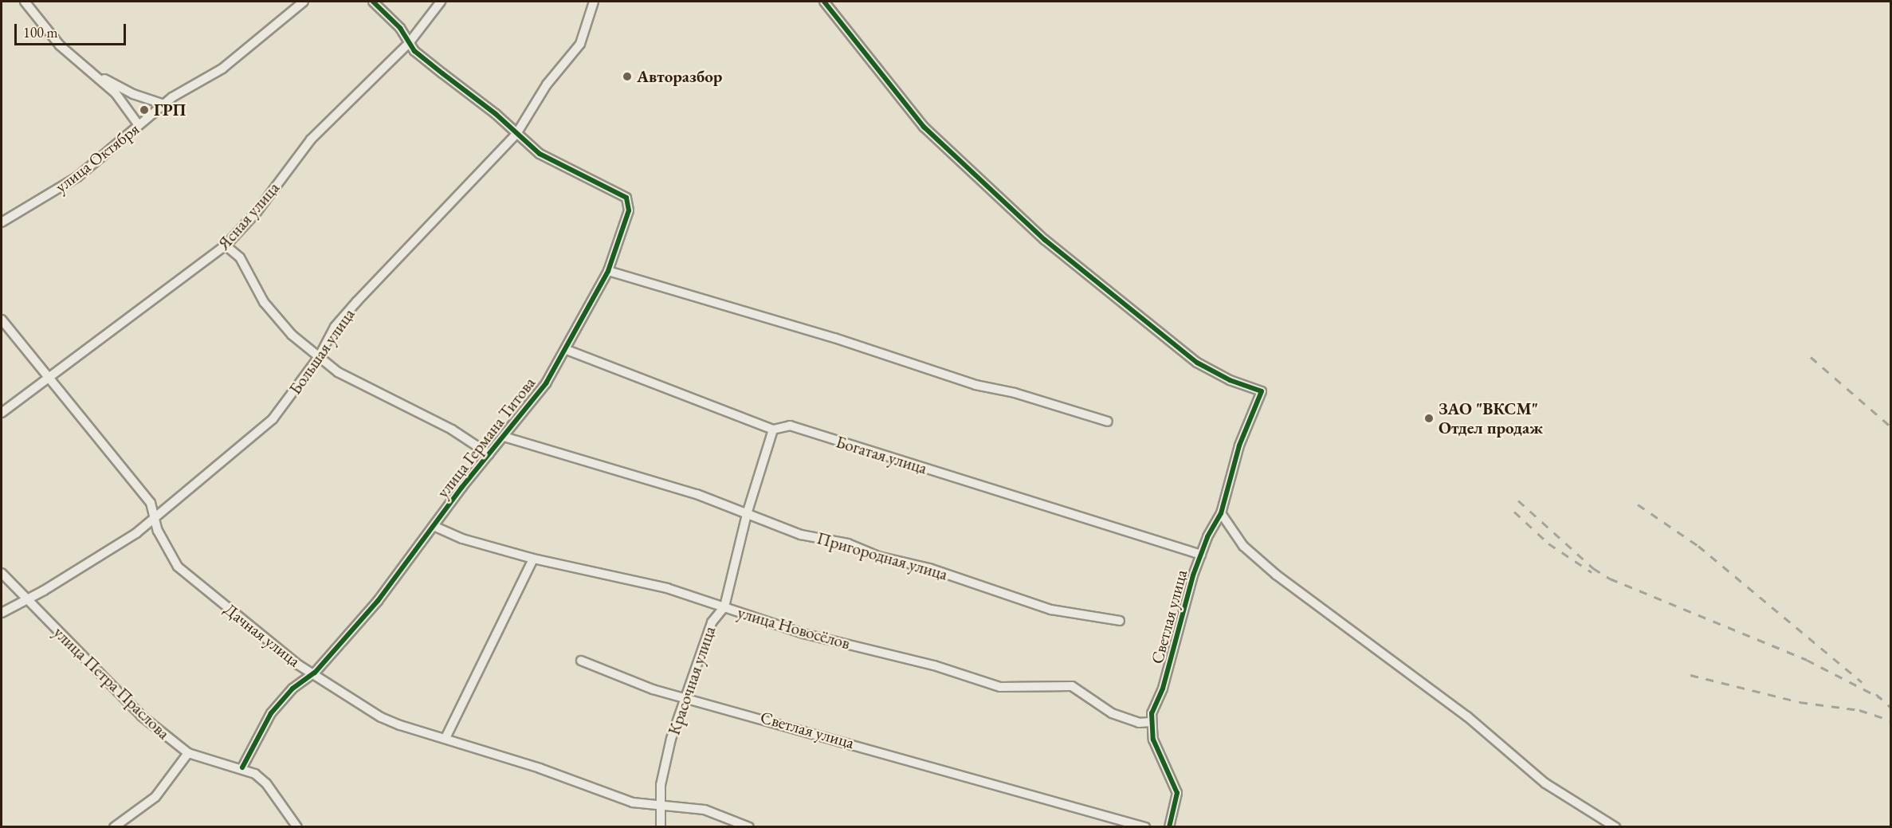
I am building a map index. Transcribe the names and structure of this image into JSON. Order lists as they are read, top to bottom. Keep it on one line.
{"streets":{"street":["улица Октября","Ясная улица","Большая улица","улица Германа Титова","Богатая улица","Пригородная улица","Светлая улица","улица Новосёлов","Дачная улица","Красочная улица","улица Петра Праслова"]},"crossings":[["Ясная улица","Дачная улица"],["Большая улица","улица Германа Титова"],["Большая улица","Дачная улица"],["Большая улица","улица Петра Праслова"],["улица Германа Титова","Богатая улица"],["улица Германа Титова","Пригородная улица"],["улица Германа Титова","улица Новосёлов"],["улица Германа Титова","Дачная улица"],["улица Германа Титова","улица Петра Праслова"],["Богатая улица","Светлая улица"],["Богатая улица","Красочная улица"],["Пригородная улица","Красочная улица"],["Светлая улица","улица Новосёлов"],["Светлая улица","Красочная улица"],["улица Новосёлов","Красочная улица"],["Дачная улица","Красочная улица"]],"places":["Авторазбор","ГРП","ЗАО \"ВКСМ\" Отдел продаж"],"scale_bar":"100 m"}
